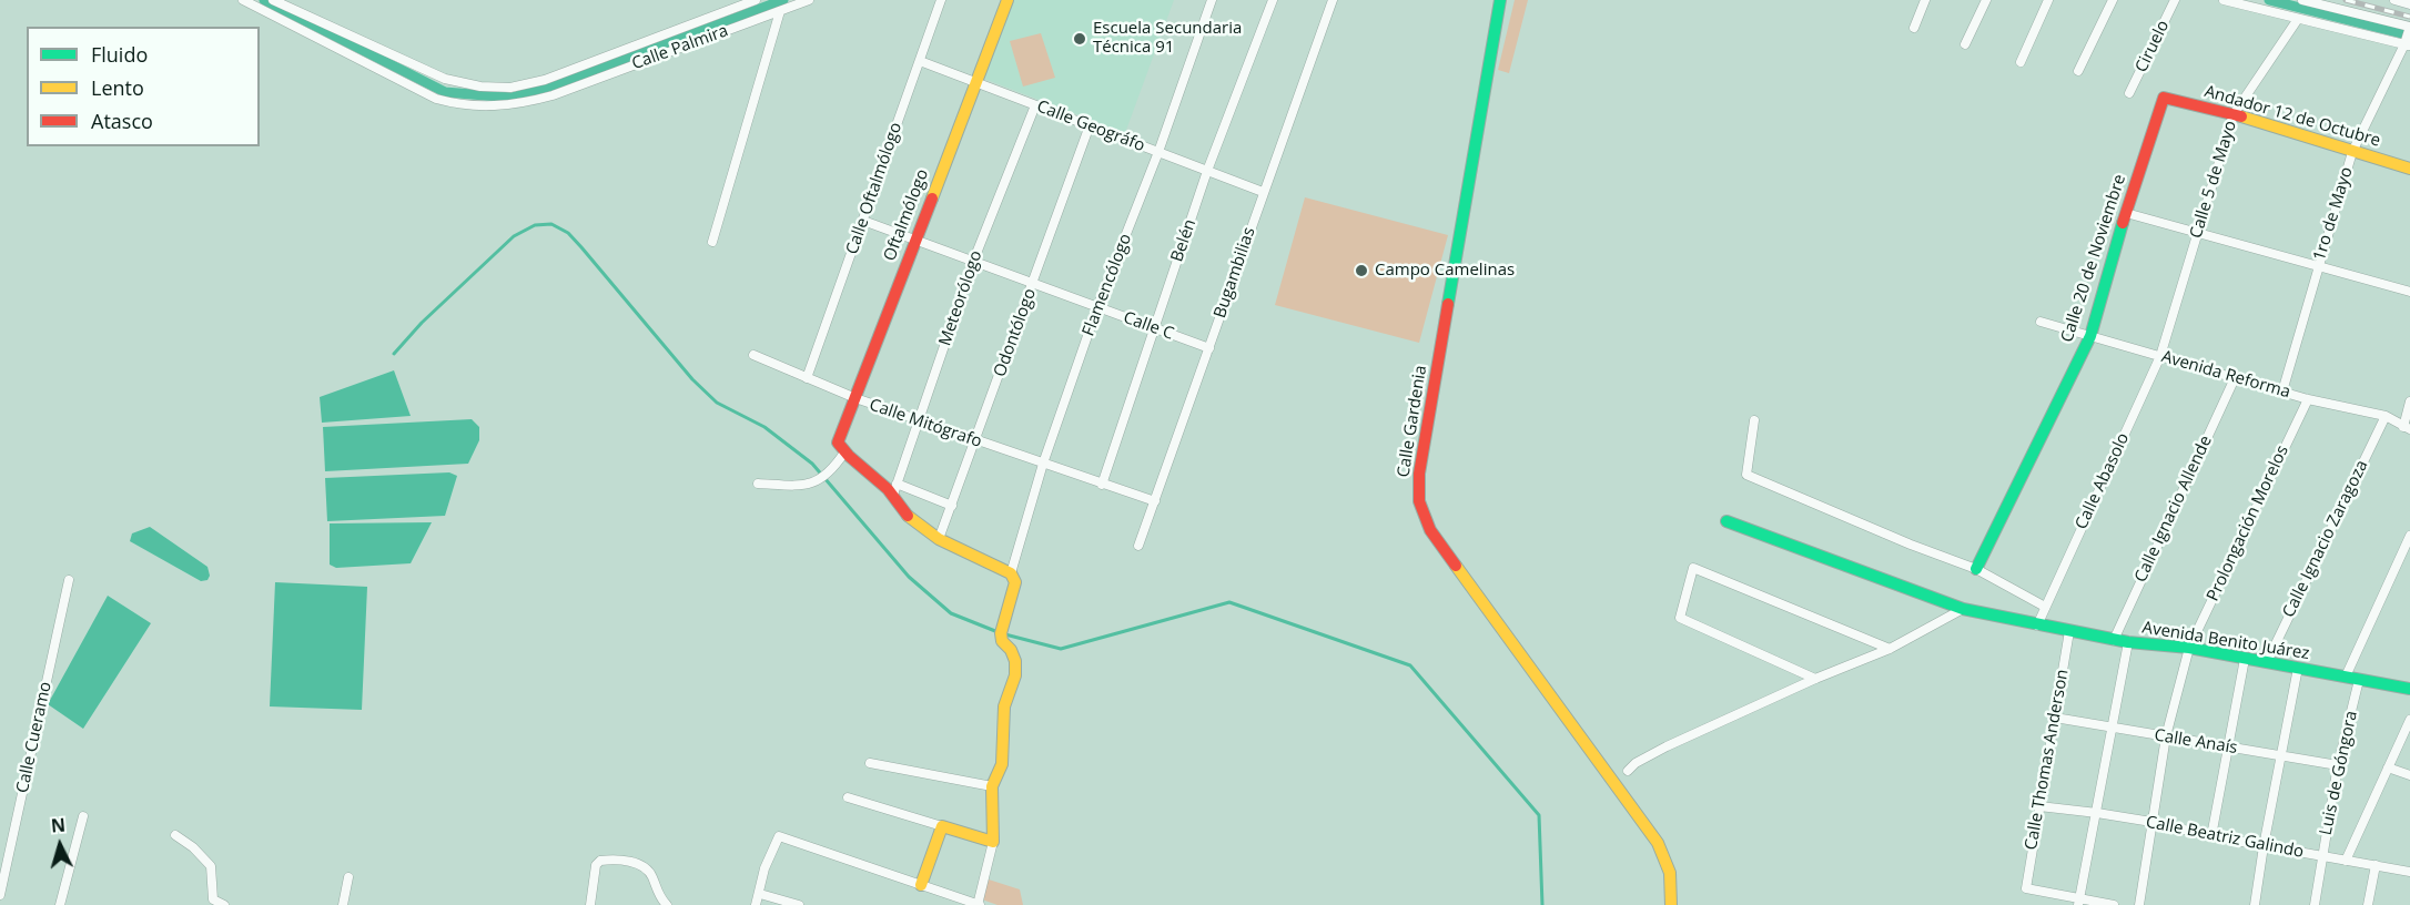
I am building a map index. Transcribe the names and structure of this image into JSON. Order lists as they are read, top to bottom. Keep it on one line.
{"streets":{"street":["Ciruelo","Calle Palmira","Andador 12 de Octubre","Calle Geográfo","Calle 5 de Mayo","Calle Oftalmólogo","1ro de Mayo","Oftalmólogo","Belén","Calle 20 de Noviembre","Bugambilias","Flamencólogo","Meteorólogo","Calle C","Odontólogo","Avenida Reforma","Calle Gardenia","Calle Mitógrafo","Calle Abasolo","Calle Ignacio Allende","Prolongación Morelos","Calle Ignacio Zaragoza","Avenida Benito Juárez","Calle Cueramo","Calle Anaís","Calle Thomas Anderson","Luis de Góngora","Calle Beatriz Galindo"]},"crossings":[["Andador 12 de Octubre","Calle 5 de Mayo"],["Andador 12 de Octubre","1ro de Mayo"],["Andador 12 de Octubre","Calle 20 de Noviembre"],["Calle Geográfo","Calle Oftalmólogo"],["Calle Geográfo","Oftalmólogo"],["Calle Geográfo","Belén"],["Calle Geográfo","Bugambilias"],["Calle Geográfo","Flamencólogo"],["Calle Geográfo","Meteorólogo"],["Calle Geográfo","Odontólogo"],["Calle 5 de Mayo","Avenida Reforma"],["Calle 5 de Mayo","Calle Abasolo"],["Calle Oftalmólogo","Calle C"],["Calle Oftalmólogo","Calle Mitógrafo"],["1ro de Mayo","Avenida Reforma"],["Oftalmólogo","Calle C"],["Oftalmólogo","Calle Mitógrafo"],["Belén","Calle C"],["Belén","Calle Mitógrafo"],["Calle 20 de Noviembre","Avenida Reforma"],["Bugambilias","Calle C"],["Bugambilias","Calle Mitógrafo"],["Flamencólogo","Calle C"],["Flamencólogo","Calle Mitógrafo"],["Meteorólogo","Calle C"],["Meteorólogo","Calle Mitógrafo"],["Calle C","Odontólogo"],["Odontólogo","Calle Mitógrafo"],["Avenida Reforma","Calle Abasolo"],["Avenida Reforma","Calle Ignacio Allende"],["Avenida Reforma","Prolongación Morelos"],["Avenida Reforma","Calle Ignacio Zaragoza"],["Calle Ignacio Allende","Avenida Benito Juárez"],["Prolongación Morelos","Avenida Benito Juárez"],["Prolongación Morelos","Calle Anaís"],["Prolongación Morelos","Calle Beatriz Galindo"],["Calle Ignacio Zaragoza","Avenida Benito Juárez"],["Avenida Benito Juárez","Calle Thomas Anderson"],["Avenida Benito Juárez","Luis de Góngora"],["Calle Anaís","Calle Thomas Anderson"],["Calle Anaís","Luis de Góngora"],["Calle Thomas Anderson","Calle Beatriz Galindo"],["Luis de Góngora","Calle Beatriz Galindo"]],"places":["Escuela Secundaria Técnica 91","Campo Camelinas"],"legend":["Fluido","Lento","Atasco"],"north":"top"}
